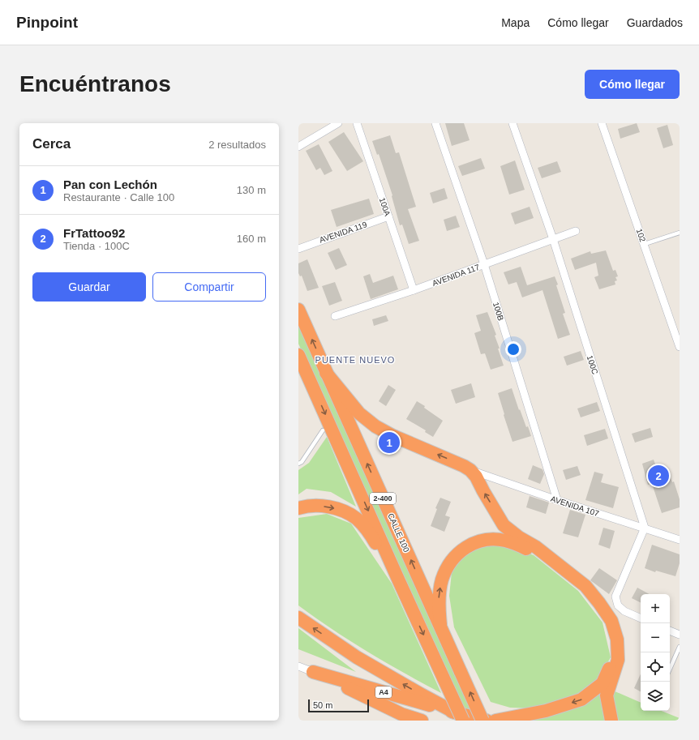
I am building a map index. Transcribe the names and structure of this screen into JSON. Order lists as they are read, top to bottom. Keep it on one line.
{"streets":{"highway":["2-400","CALLE 100","A4"],"street":["100A","AVENIDA 119","102","AVENIDA 117","100B","100C","AVENIDA 107"]},"crossings":[["100A","AVENIDA 119"],["100A","AVENIDA 117"],["AVENIDA 117","100B"],["AVENIDA 117","100C"],["100B","AVENIDA 107"],["100C","AVENIDA 107"],["2-400","A4"]],"districts":["PUENTE NUEVO"],"scale_bar":"50 m","page":{"header":"Pinpoint","nav":["Mapa","Cómo llegar","Guardados"],"buttons":["Cómo llegar",["Guardar","Compartir"]],"title":"Encuéntranos","heading":["Cerca","2 resultados"],"list":[{"mark":"1","name":"Pan con Lechón","note":"Restaurante · Calle 100","value":"130 m"},{"mark":"2","name":"FrTattoo92","note":"Tienda · 100C","value":"160 m"}],"pins":["1","2"],"map_buttons":["+","−"],"scale":"50 m"}}
